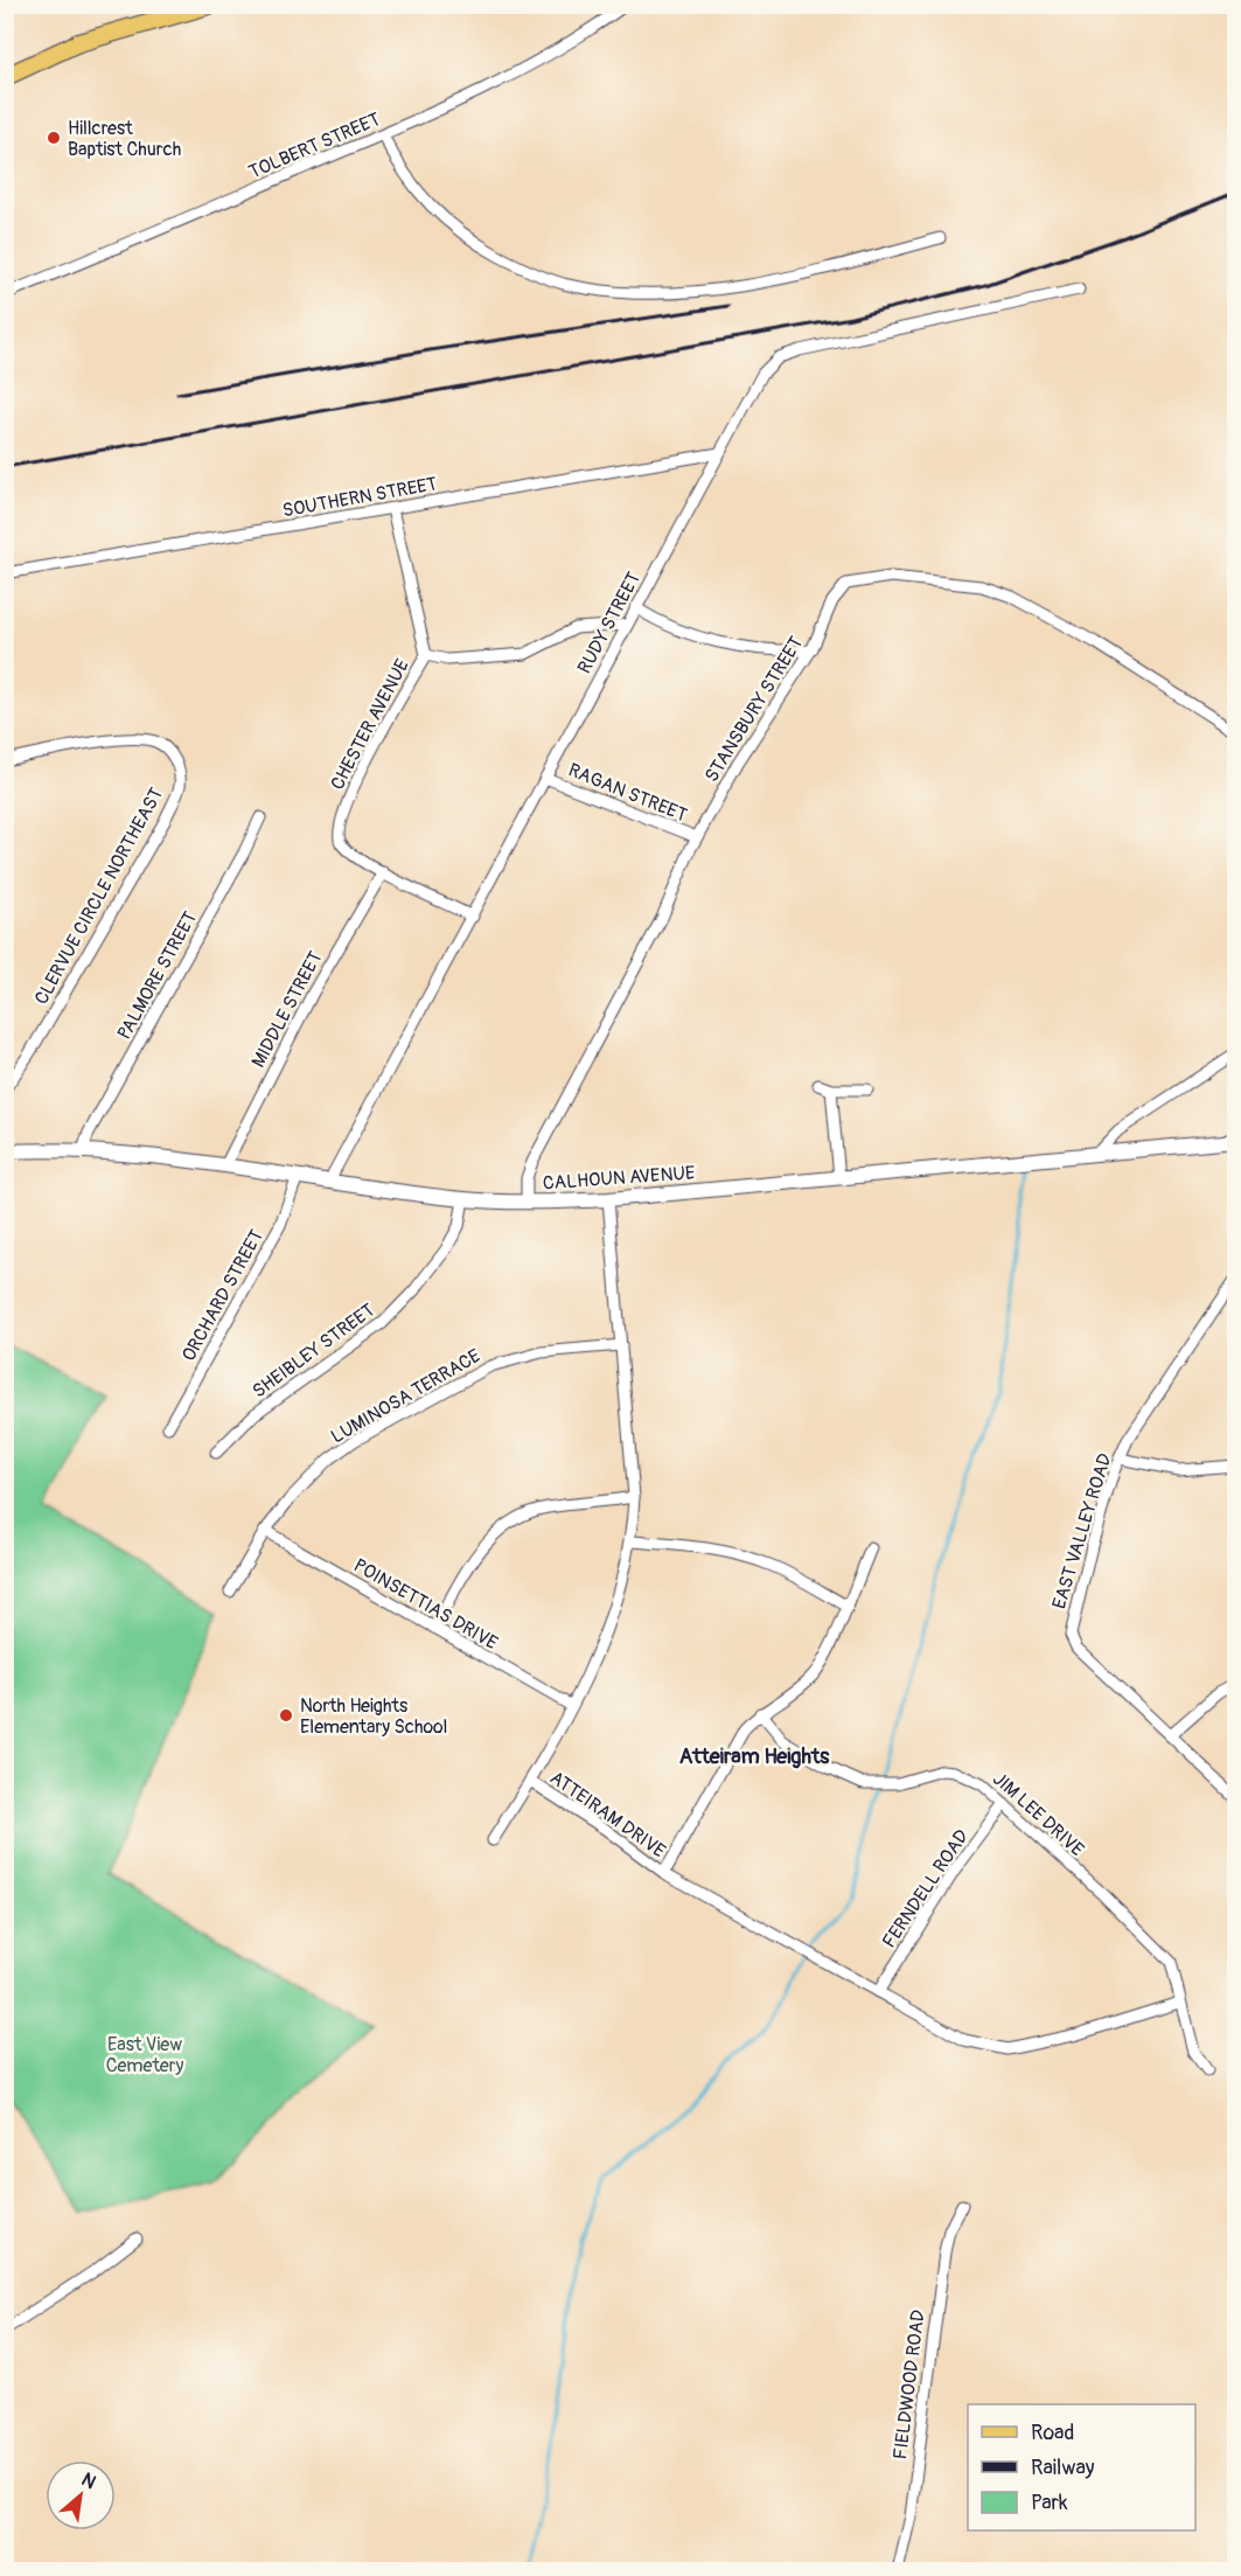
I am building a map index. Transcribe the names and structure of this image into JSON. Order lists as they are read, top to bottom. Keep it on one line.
{"streets":{"street":["TOLBERT STREET","SOUTHERN STREET","RUDY STREET","STANSBURY STREET","CHESTER AVENUE","RAGAN STREET","CLERVUE CIRCLE NORTHEAST","PALMORE STREET","MIDDLE STREET","CALHOUN AVENUE","ORCHARD STREET","SHEIBLEY STREET","LUMINOSA TERRACE","EAST VALLEY ROAD","POINSETTIAS DRIVE","ATTEIRAM DRIVE","JIM LEE DRIVE","FERNDELL ROAD","FIELDWOOD ROAD"]},"crossings":[["SOUTHERN STREET","RUDY STREET"],["SOUTHERN STREET","CHESTER AVENUE"],["RUDY STREET","RAGAN STREET"],["RUDY STREET","CALHOUN AVENUE"],["STANSBURY STREET","RAGAN STREET"],["STANSBURY STREET","CALHOUN AVENUE"],["CHESTER AVENUE","MIDDLE STREET"],["PALMORE STREET","CALHOUN AVENUE"],["MIDDLE STREET","CALHOUN AVENUE"],["CALHOUN AVENUE","ORCHARD STREET"],["CALHOUN AVENUE","SHEIBLEY STREET"],["CALHOUN AVENUE","ATTEIRAM DRIVE"],["LUMINOSA TERRACE","POINSETTIAS DRIVE"],["LUMINOSA TERRACE","ATTEIRAM DRIVE"],["POINSETTIAS DRIVE","ATTEIRAM DRIVE"],["ATTEIRAM DRIVE","JIM LEE DRIVE"],["ATTEIRAM DRIVE","FERNDELL ROAD"],["JIM LEE DRIVE","FERNDELL ROAD"]],"districts":["Atteiram Heights"],"parks":["East View Cemetery"],"places":["Hillcrest Baptist Church","North Heights Elementary School"],"legend":["Road","Railway","Park"],"north":"top right"}
